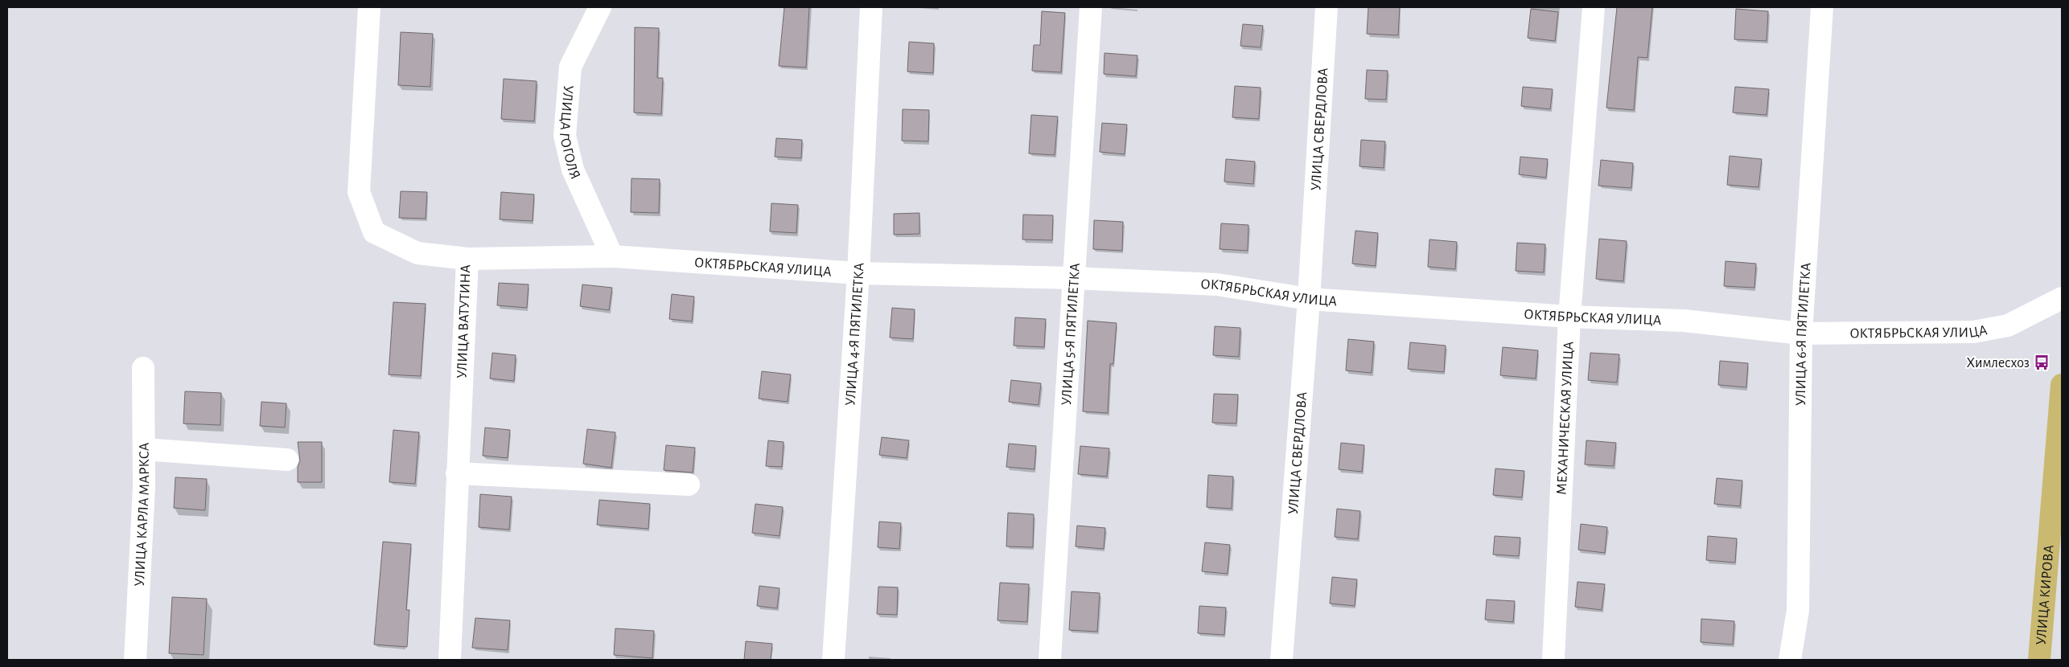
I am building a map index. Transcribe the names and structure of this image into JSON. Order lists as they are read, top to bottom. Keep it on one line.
{"streets":{"main road":["УЛИЦА КИРОВА"],"street":["УЛИЦА СВЕРДЛОВА","УЛИЦА ГОГОЛЯ","ОКТЯБРЬСКАЯ УЛИЦА","УЛИЦА ВАТУТИНА","УЛИЦА 4-Я ПЯТИЛЕТКА","УЛИЦА 5-Я ПЯТИЛЕТКА","УЛИЦА 6-Я ПЯТИЛЕТКА","МЕХАНИЧЕСКАЯ УЛИЦА","УЛИЦА КАРЛА МАРКСА"]},"crossings":[["УЛИЦА СВЕРДЛОВА","ОКТЯБРЬСКАЯ УЛИЦА"],["УЛИЦА ГОГОЛЯ","ОКТЯБРЬСКАЯ УЛИЦА"],["ОКТЯБРЬСКАЯ УЛИЦА","УЛИЦА ВАТУТИНА"],["ОКТЯБРЬСКАЯ УЛИЦА","УЛИЦА 4-Я ПЯТИЛЕТКА"],["ОКТЯБРЬСКАЯ УЛИЦА","УЛИЦА 5-Я ПЯТИЛЕТКА"],["ОКТЯБРЬСКАЯ УЛИЦА","УЛИЦА 6-Я ПЯТИЛЕТКА"],["ОКТЯБРЬСКАЯ УЛИЦА","МЕХАНИЧЕСКАЯ УЛИЦА"]],"places":{"bus stop":["Химлесхоз"]}}
